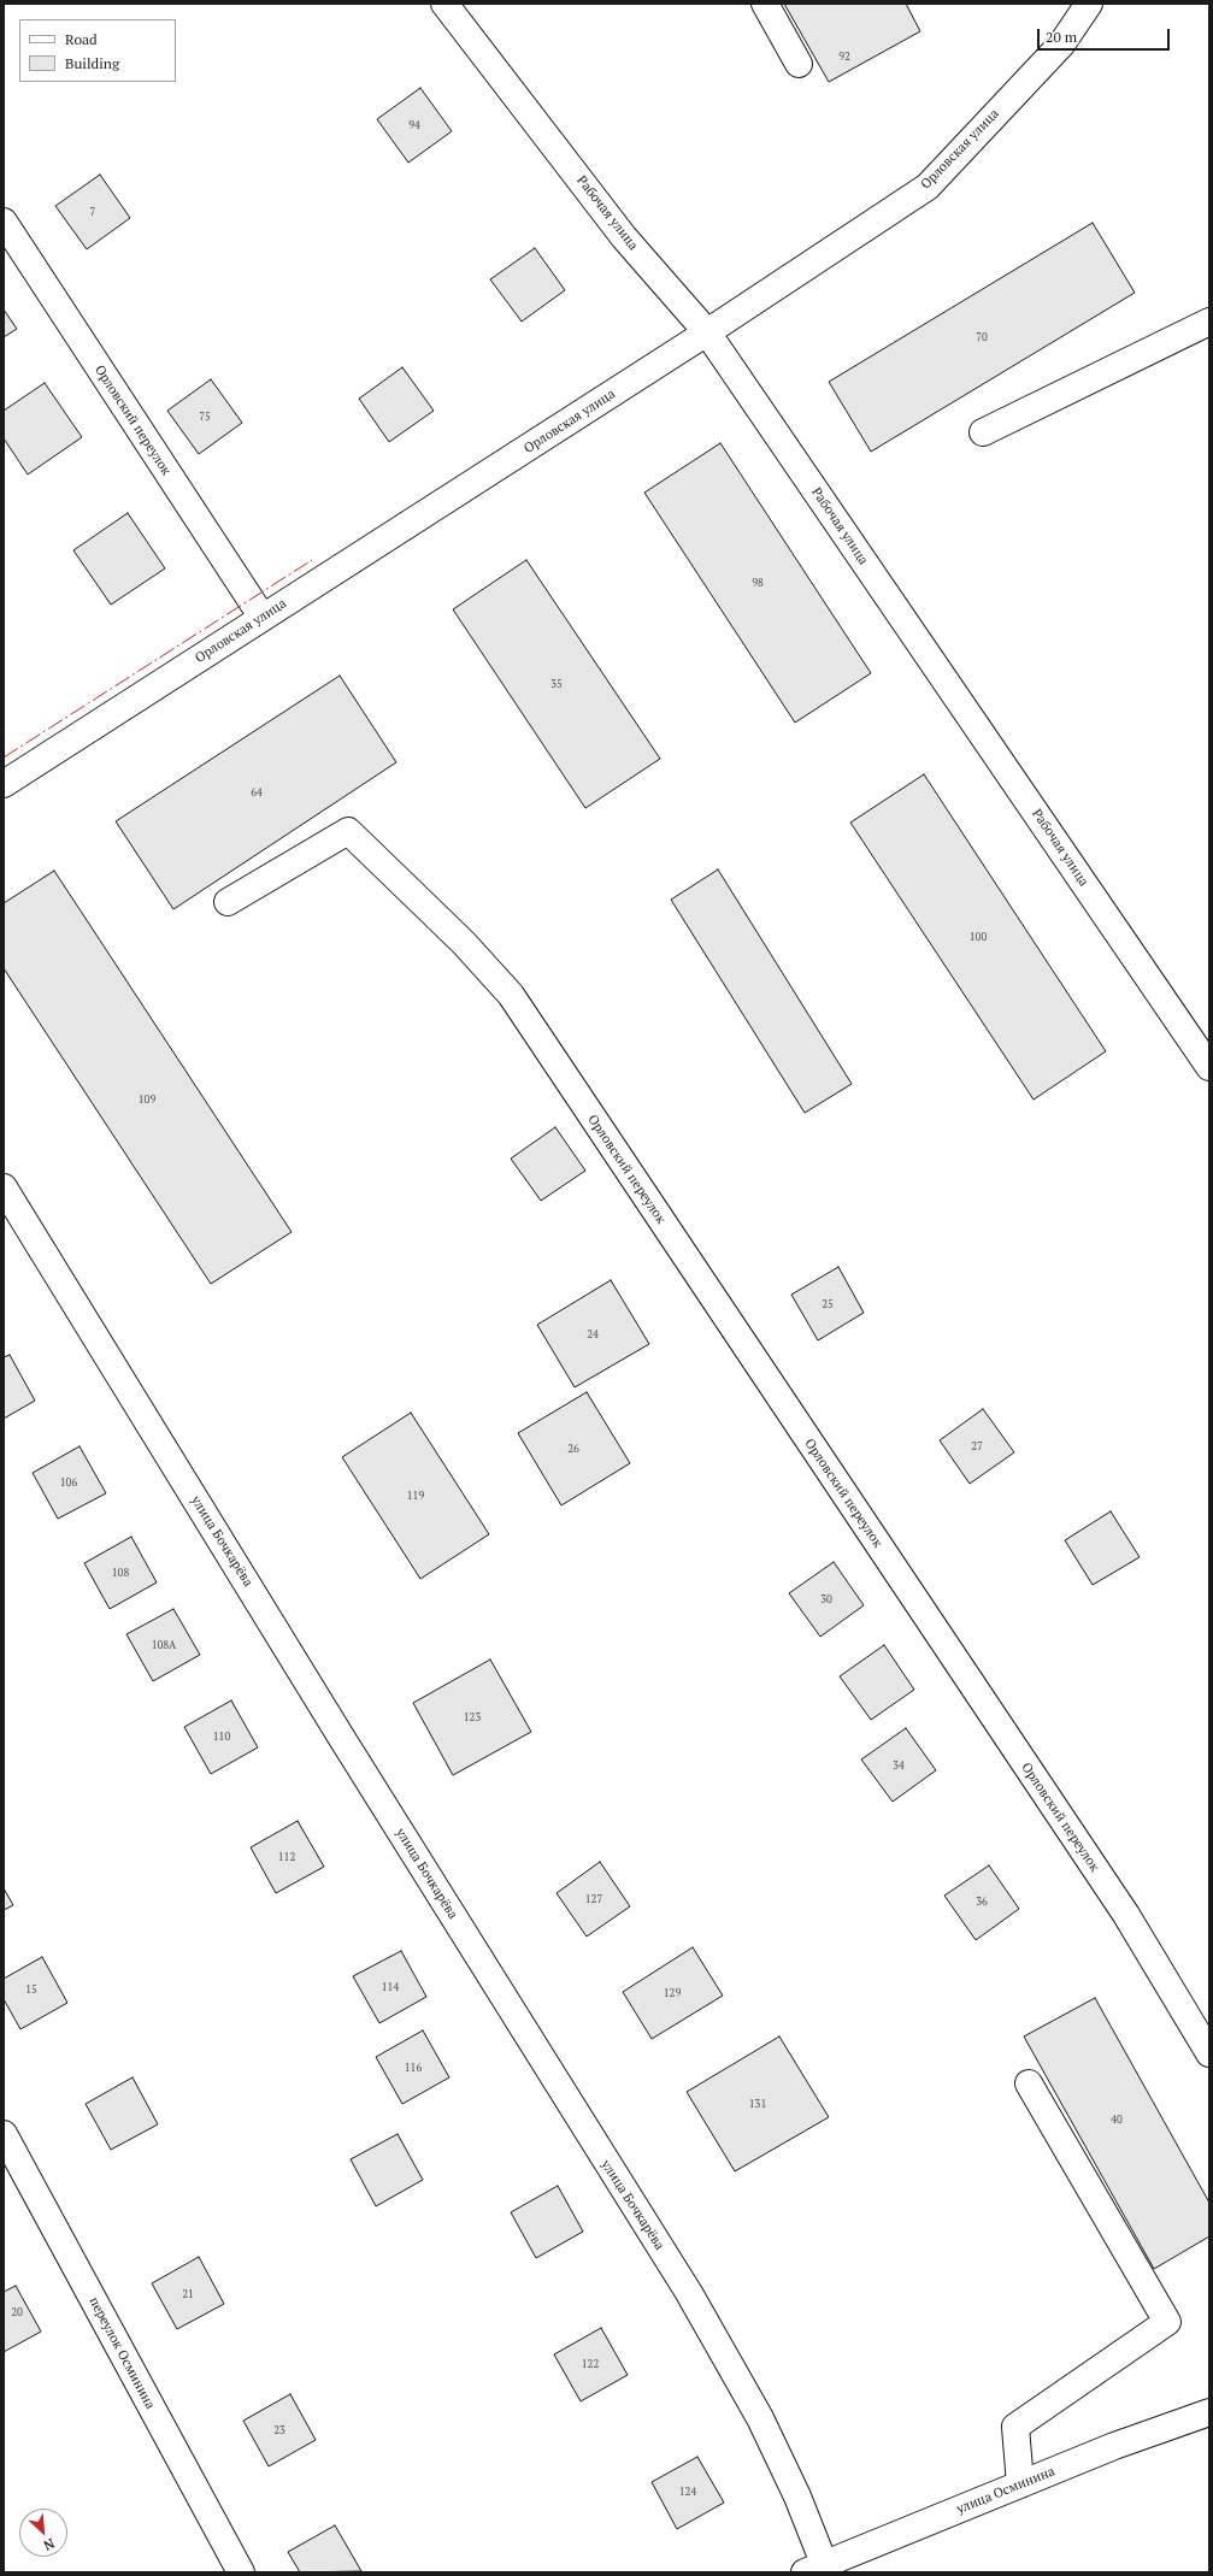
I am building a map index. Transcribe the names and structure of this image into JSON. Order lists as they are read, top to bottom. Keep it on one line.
{"streets":{"street":["Орловская улица","Рабочая улица","Орловский переулок","улица Бочкарёва","переулок Осминина","улица Осминина"]},"crossings":[["Орловская улица","Рабочая улица"],["Орловская улица","Орловский переулок"],["улица Бочкарёва","улица Осминина"]],"house_numbers":["92","94","7","70","75","98","35","64","100","109","25","24","27","26","106","119","108","30","108А","123","110","34","112","127","36","114","15","129","116","131","40","21","20","122","23","124"],"legend":["Road","Building"],"scale_bar":"20 m","north":"bottom right"}
